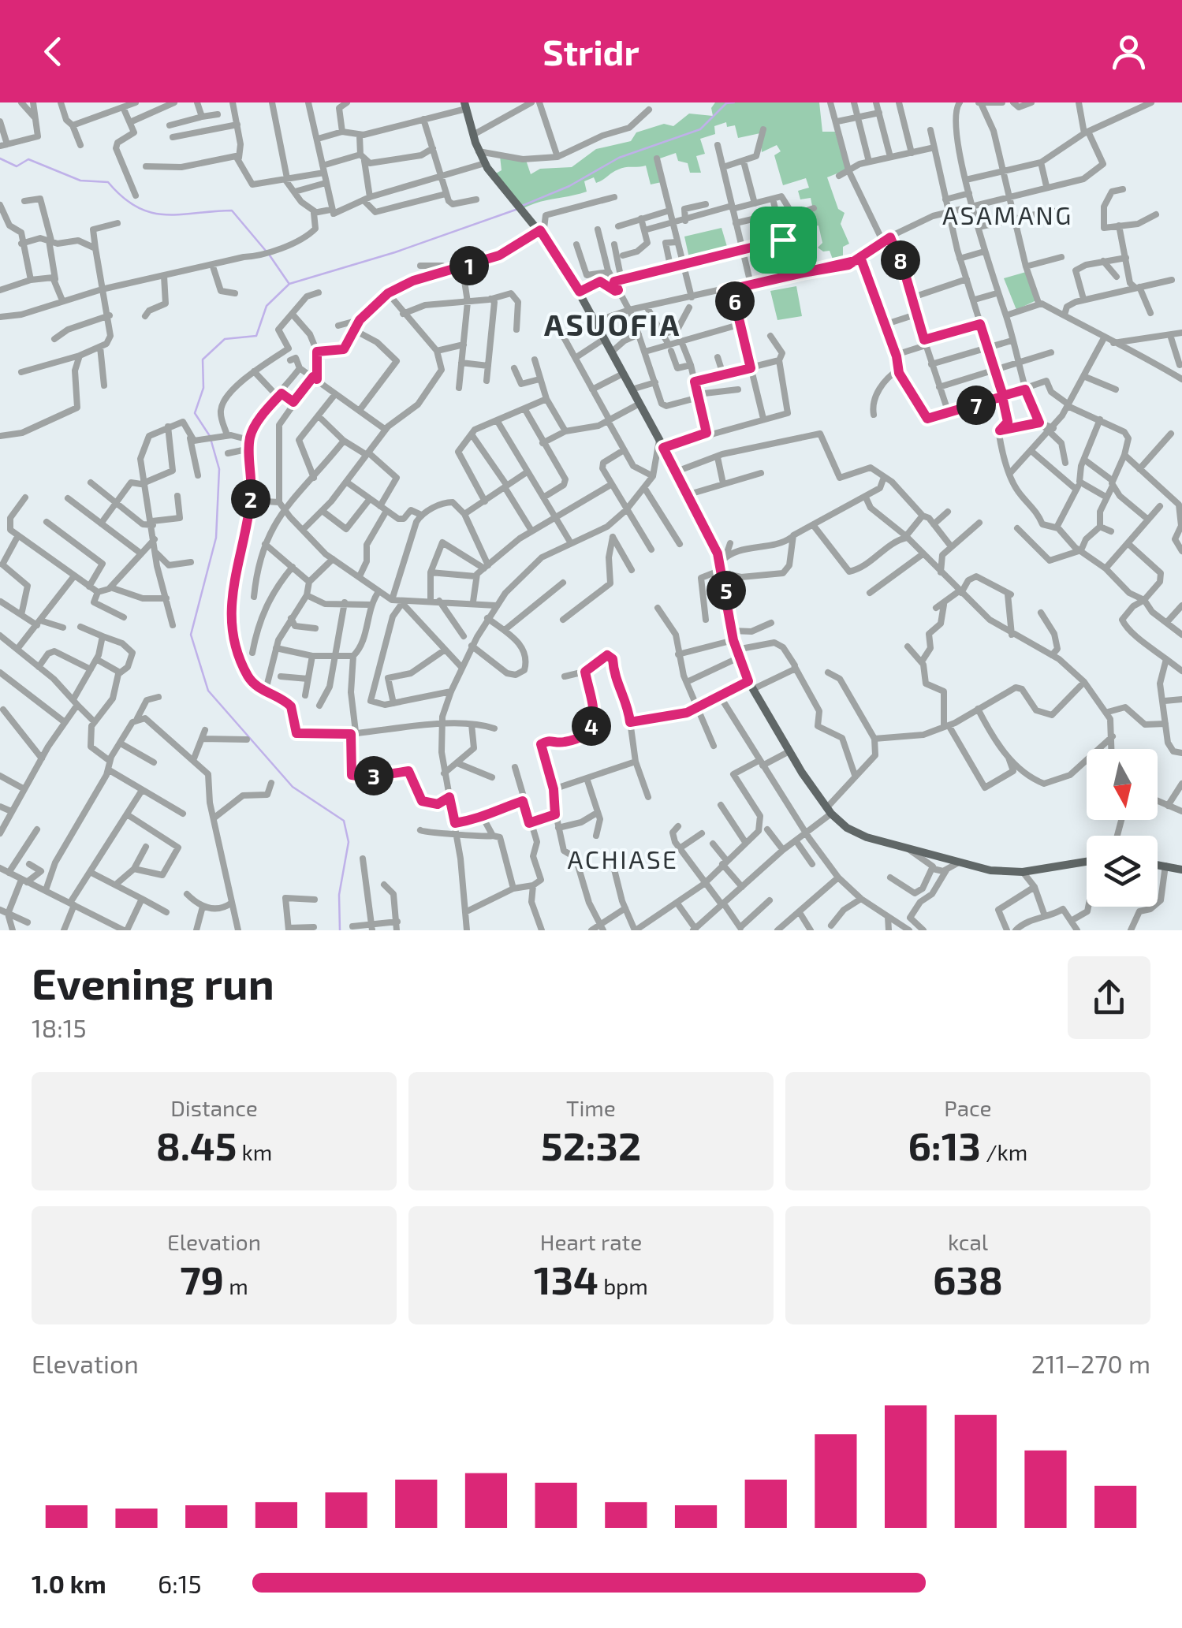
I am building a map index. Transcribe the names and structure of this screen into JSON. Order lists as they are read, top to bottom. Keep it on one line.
{"districts":["ASAMANG","ASUOFIA","ACHIASE"],"north":"bottom","page":{"header":"Stridr","pins":["8","1","6","7","2","5","4","3"],"heading":["Evening run","18:15"],"stats":[["Distance","8.45 km"],["Time","52:32"],["Pace","6:13 /km"],["Elevation","79 m"],["Heart rate","134 bpm"],["kcal","638"]],"chart":["Elevation","211–270 m"],"list":[{"name":"1.0 km","note":"6:15"}]}}
